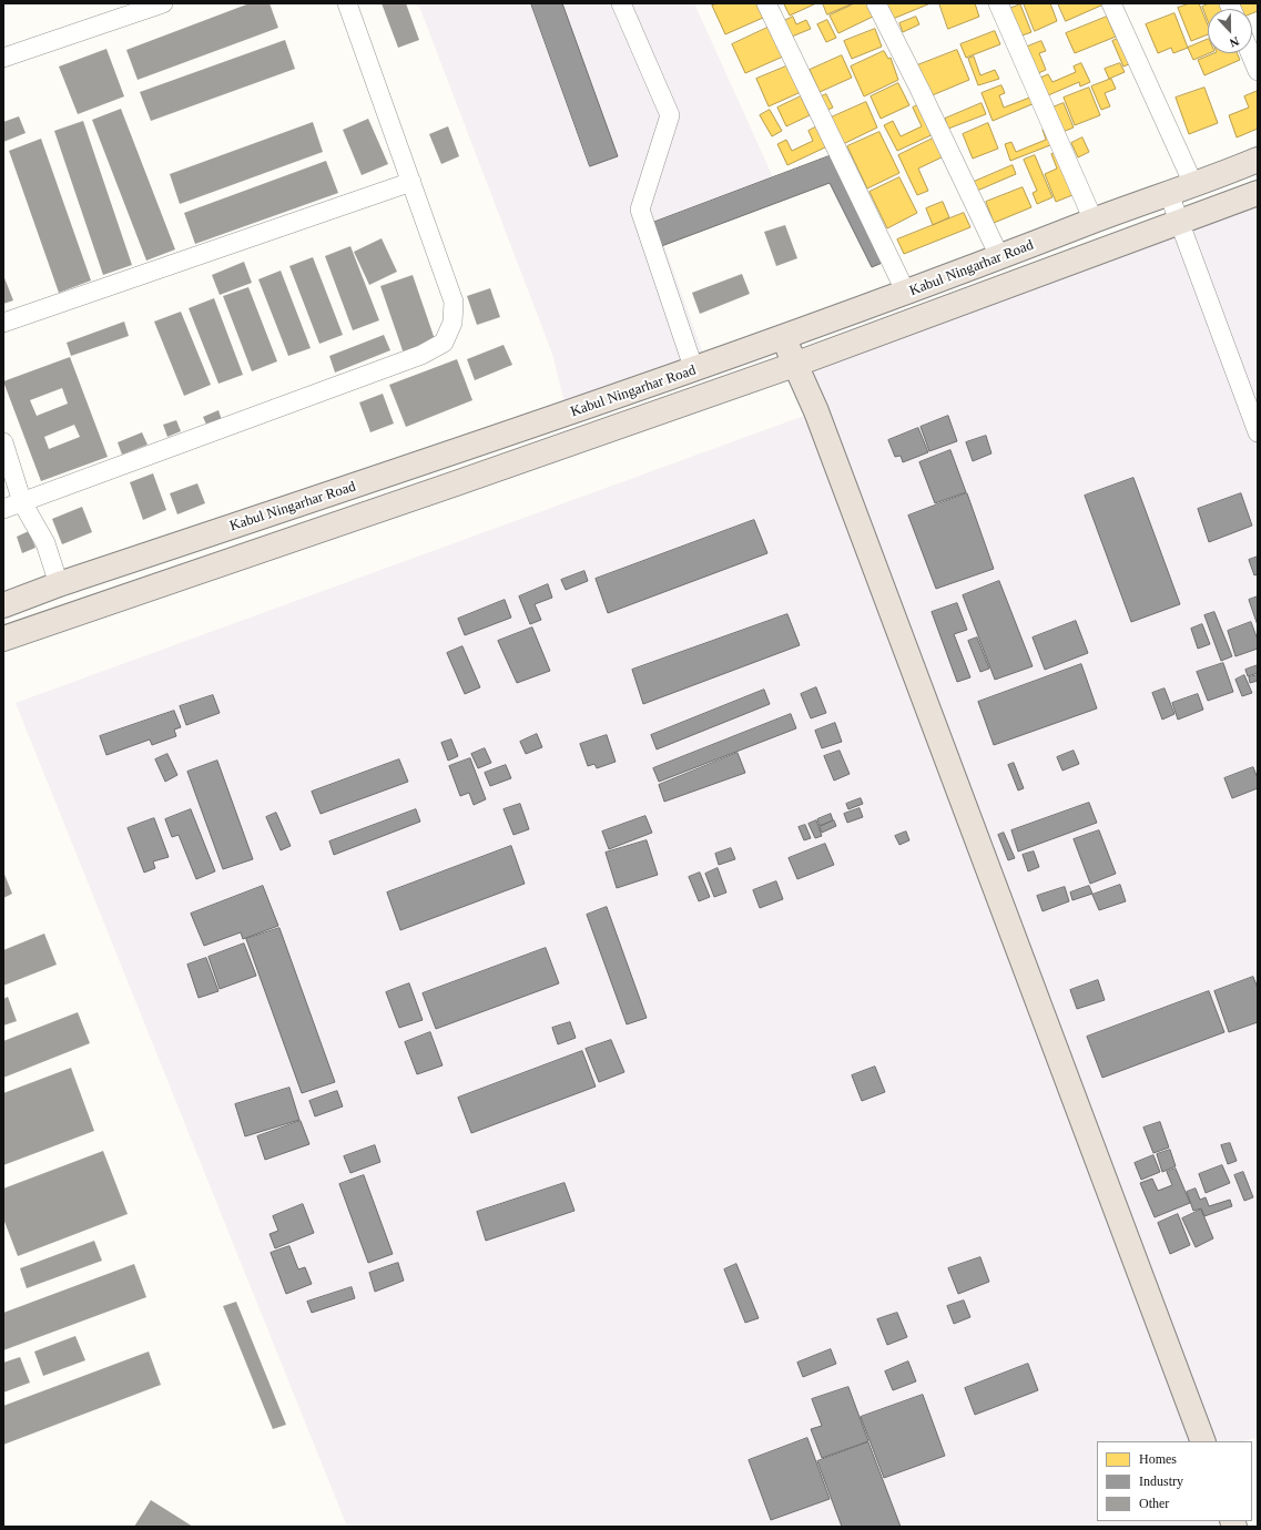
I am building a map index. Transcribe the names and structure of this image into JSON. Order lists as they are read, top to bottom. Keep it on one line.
{"streets":{"highway":["Kabul Ningarhar Road"]},"legend":["Homes","Industry","Other"],"north":"bottom"}
